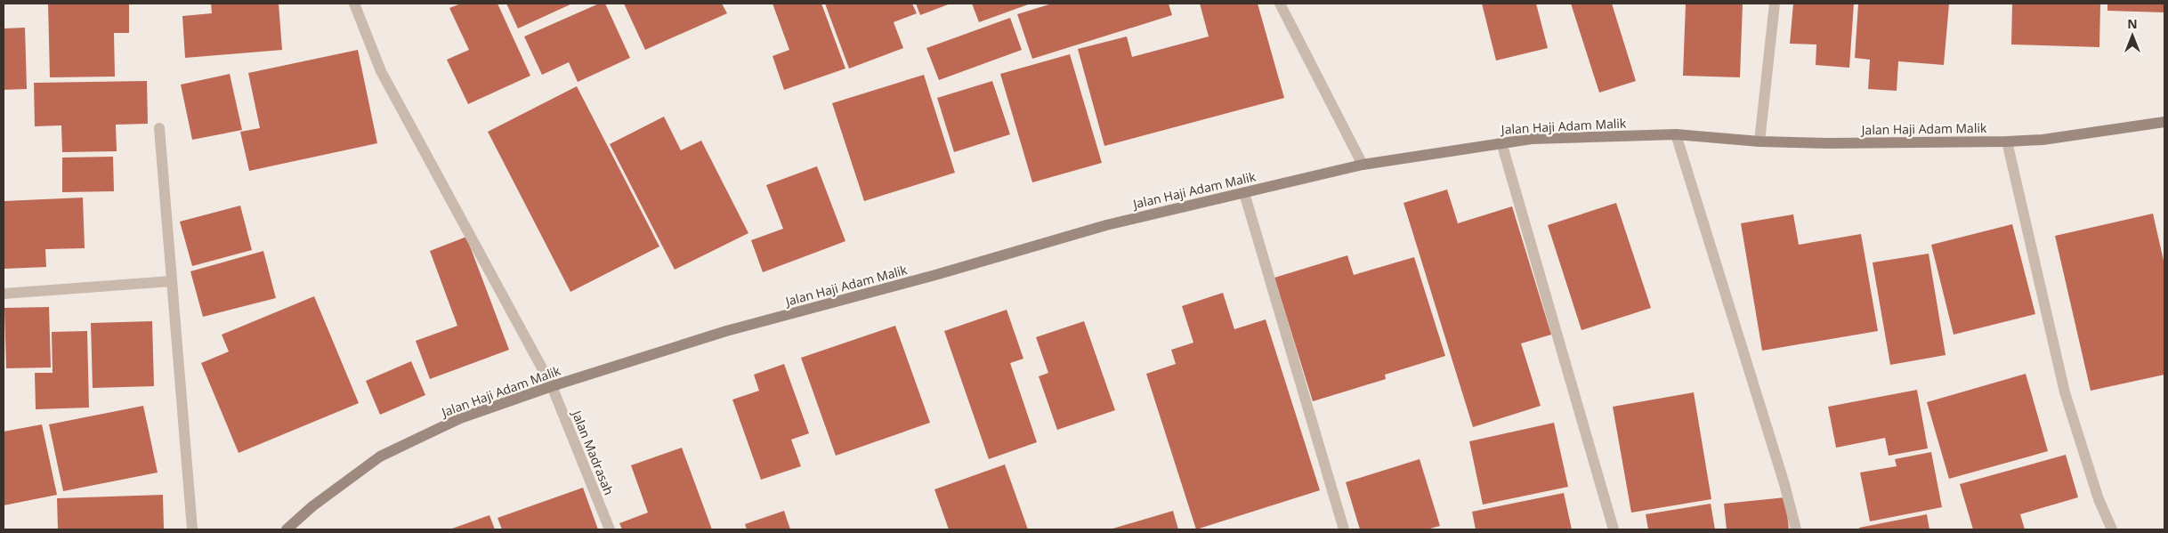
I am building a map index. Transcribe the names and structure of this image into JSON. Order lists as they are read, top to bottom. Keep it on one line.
{"streets":{"main road":["Jalan Haji Adam Malik"],"street":["Jalan Madrasah"]},"crossings":[["Jalan Haji Adam Malik","Jalan Madrasah"]],"north":"top"}
